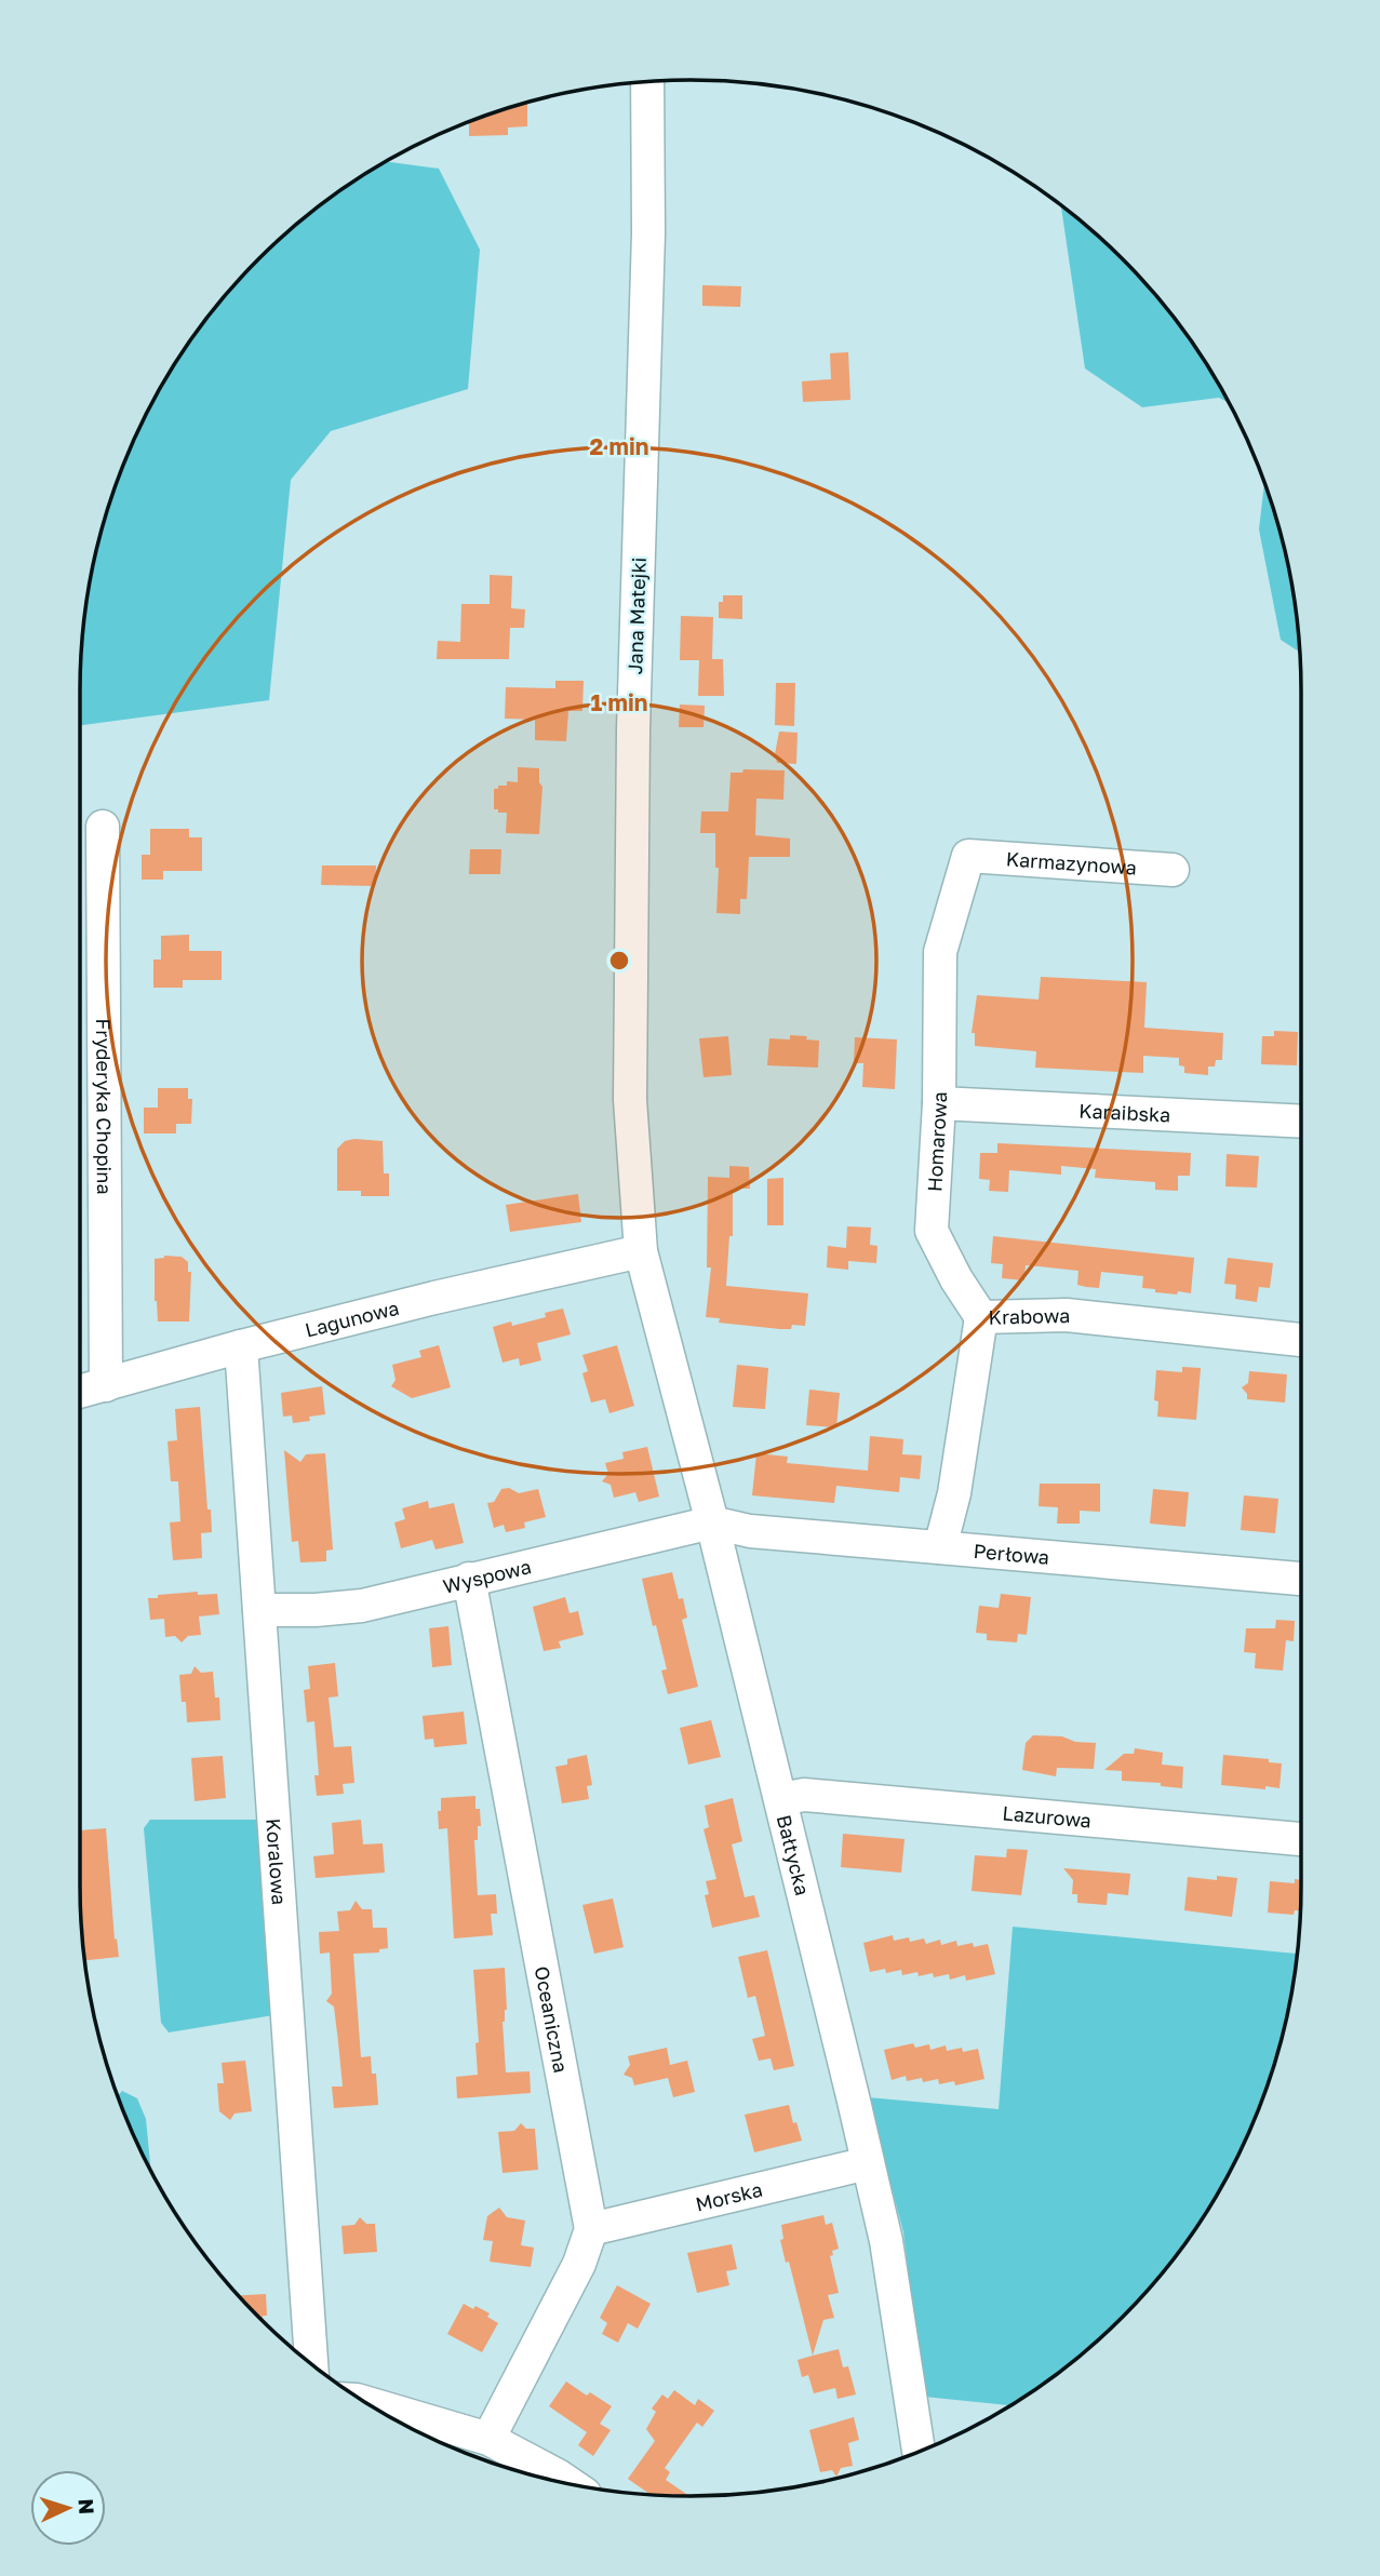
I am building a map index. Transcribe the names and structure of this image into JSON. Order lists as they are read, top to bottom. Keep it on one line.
{"streets":{"street":["Jana Matejki","Karmazynowa","Fryderyka Chopina","Karaibska","Homarowa","Lagunowa","Krabowa","Perłowa","Wyspowa","Lazurowa","Bałtycka","Koralowa","Oceaniczna","Morska"]},"crossings":[["Jana Matejki","Lagunowa"],["Jana Matejki","Bałtycka"],["Karmazynowa","Homarowa"],["Fryderyka Chopina","Lagunowa"],["Karaibska","Homarowa"],["Homarowa","Krabowa"],["Lagunowa","Bałtycka"],["Lagunowa","Koralowa"],["Krabowa","Perłowa"],["Perłowa","Wyspowa"],["Perłowa","Bałtycka"],["Wyspowa","Bałtycka"],["Wyspowa","Koralowa"],["Wyspowa","Oceaniczna"],["Lazurowa","Bałtycka"],["Bałtycka","Morska"],["Oceaniczna","Morska"]],"north":"right","rings":["2 min","1 min"]}
